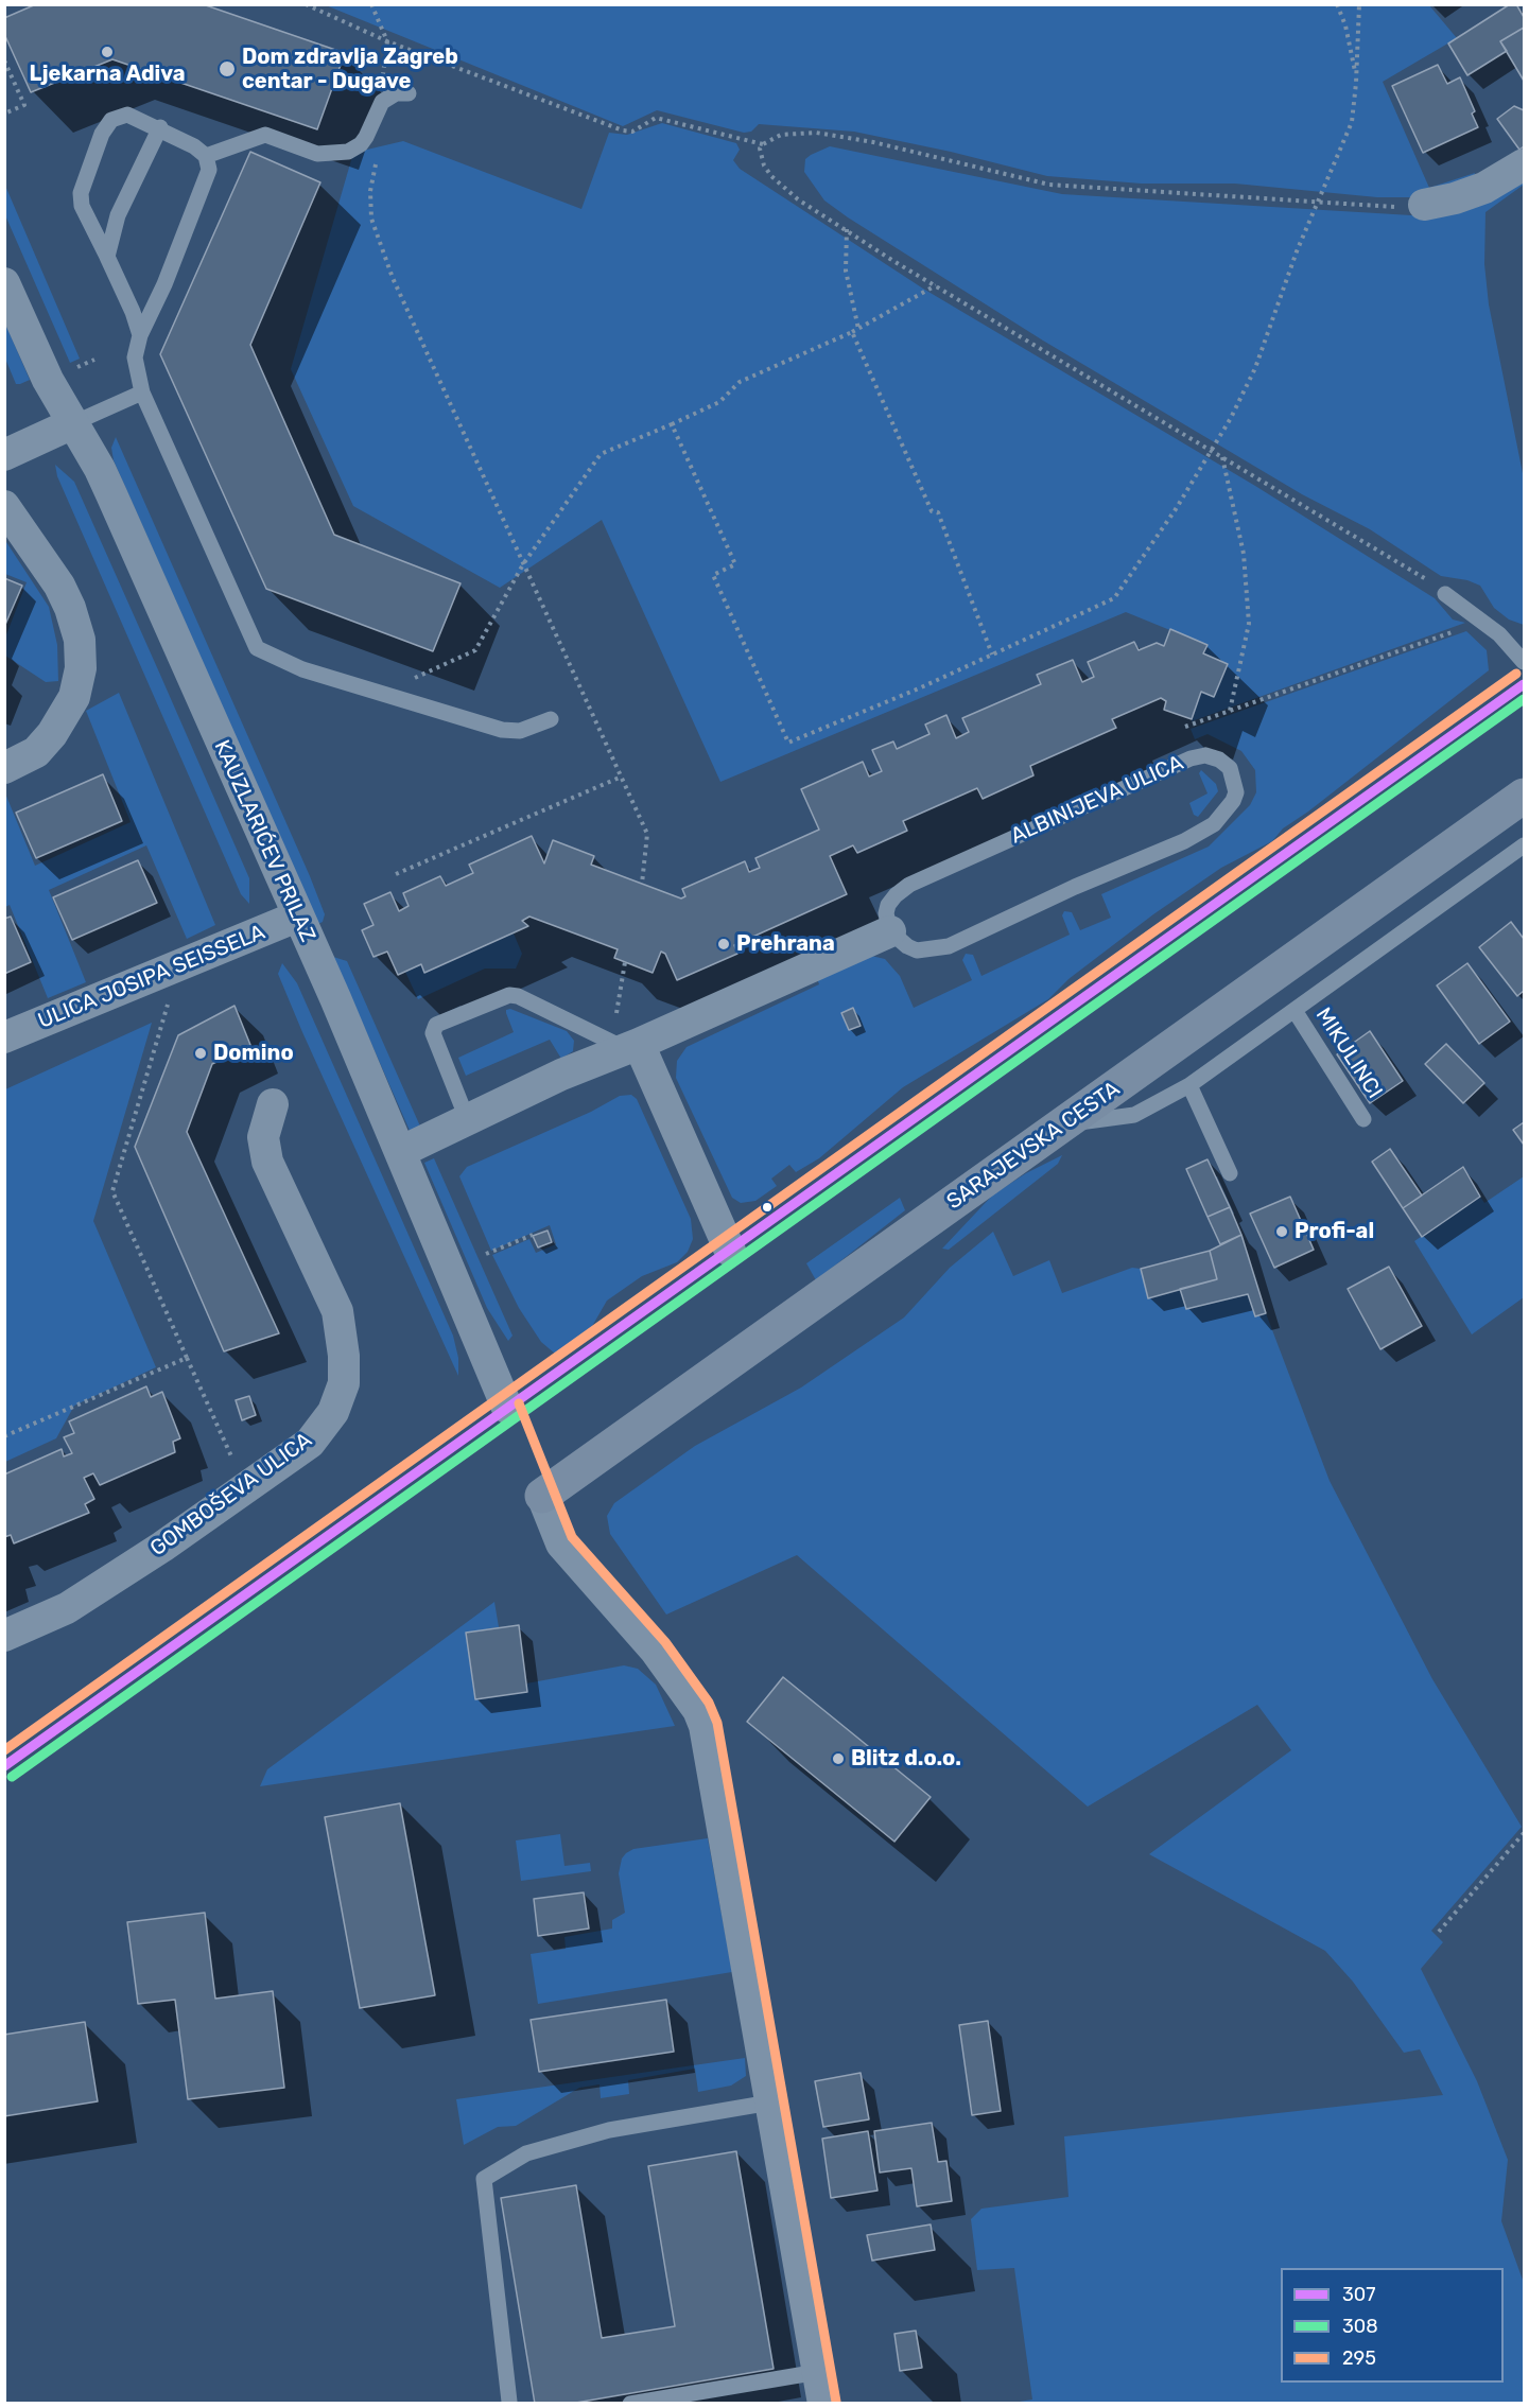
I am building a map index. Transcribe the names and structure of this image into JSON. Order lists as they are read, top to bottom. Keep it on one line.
{"streets":{"main road":["SARAJEVSKA CESTA"],"street":["KAUZLARIĆEV PRILAZ","ULICA JOSIPA SEISSELA","GOMBOŠEVA ULICA"],"lane":["ALBINIJEVA ULICA","MIKULINCI"]},"crossings":[["KAUZLARIĆEV PRILAZ","ULICA JOSIPA SEISSELA"]],"places":["Ljekarna Adiva","Dom zdravlja Zagreb centar - Dugave","Prehrana","Domino","Profi-al","Blitz d.o.o."],"lines":["transit line 295","transit line 307","transit line 308"],"legend":["307","308","295"]}
